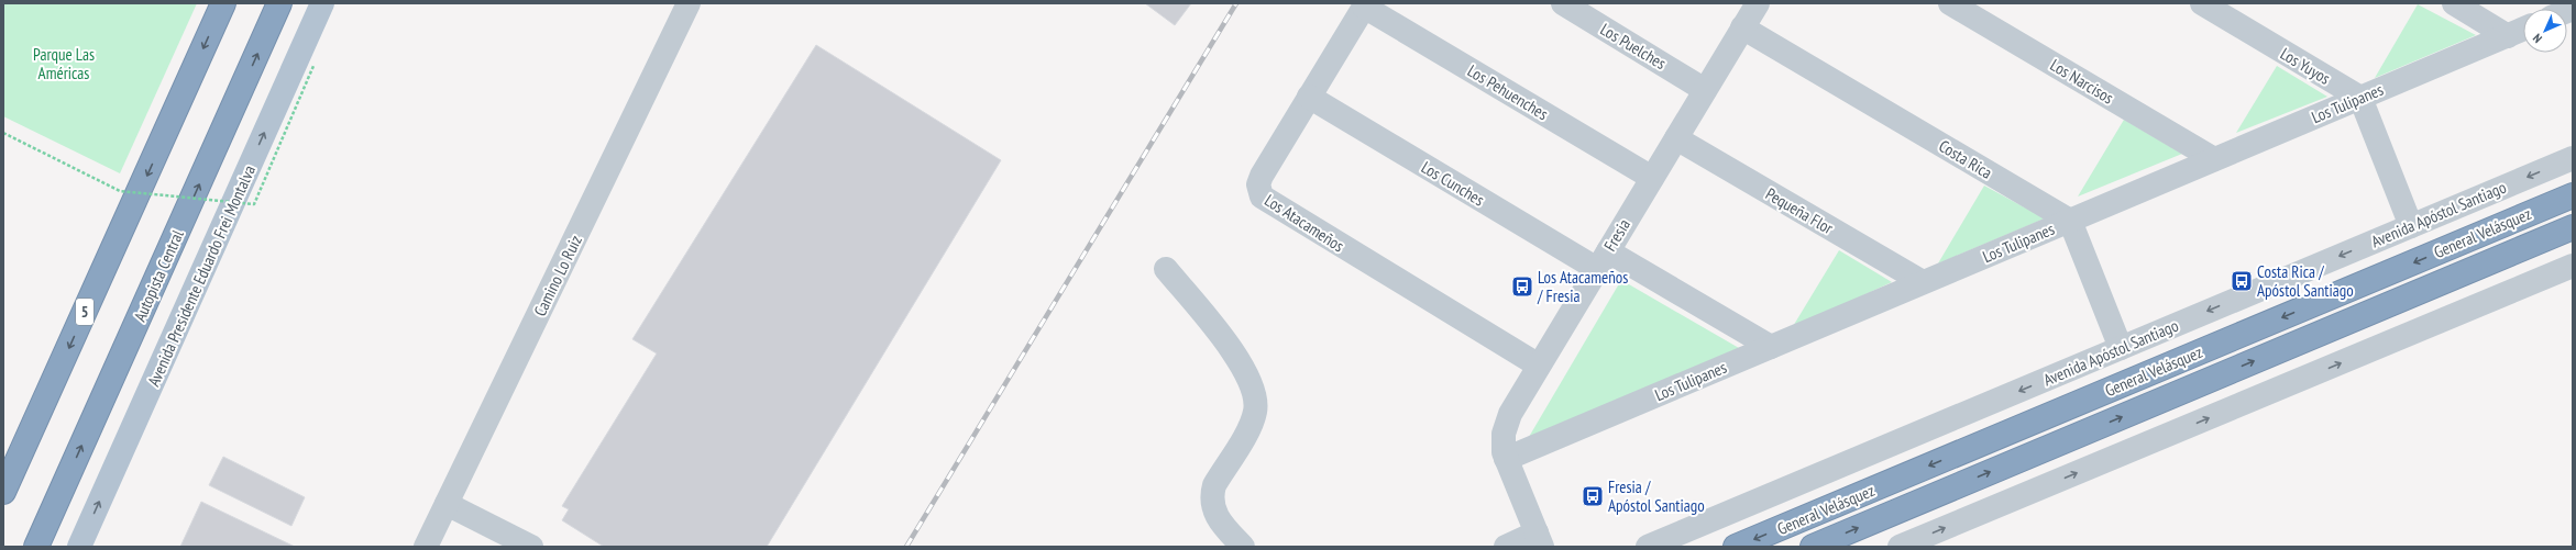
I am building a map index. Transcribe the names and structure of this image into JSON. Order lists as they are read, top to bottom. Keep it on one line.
{"streets":{"highway":["General Velásquez","Autopista Central","5"],"main road":["Avenida Presidente Eduardo Frei Montalva"],"street":["Los Puelches","Los Yuyos","Los Narcisos","Los Pehuenches","Los Tulipanes","Costa Rica","Los Cunches","Pequeña Flor","Avenida Apóstol Santiago","Los Atacameños","Fresia","Camino Lo Ruiz"]},"crossings":[["Los Puelches","Fresia"],["Los Yuyos","Los Tulipanes"],["Los Narcisos","Los Tulipanes"],["Los Pehuenches","Los Atacameños"],["Los Pehuenches","Fresia"],["Los Tulipanes","Costa Rica"],["Los Tulipanes","Los Cunches"],["Los Tulipanes","Pequeña Flor"],["Los Tulipanes","Fresia"],["Costa Rica","Fresia"],["Los Cunches","Los Atacameños"],["Los Cunches","Fresia"],["Pequeña Flor","Fresia"],["Los Atacameños","Fresia"]],"one_way":["Avenida Presidente Eduardo Frei Montalva"],"parks":["Parque Las Américas"],"places":{"bus stop":["Costa Rica / Apóstol Santiago","Los Atacameños / Fresia","Fresia / Apóstol Santiago"]},"north":"bottom left"}
